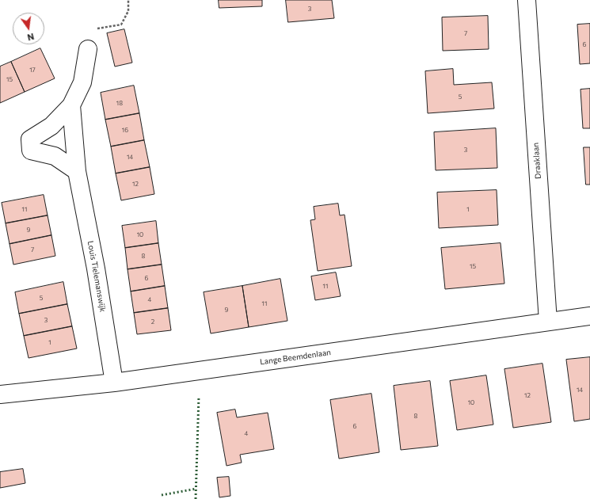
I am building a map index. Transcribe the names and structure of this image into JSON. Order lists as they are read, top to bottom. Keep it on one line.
{"streets":{"street":["Draaklaan","Louis Tielemanswijk","Lange Beemdenlaan"]},"crossings":[["Draaklaan","Lange Beemdenlaan"],["Louis Tielemanswijk","Lange Beemdenlaan"]],"house_numbers":["3","7","6","17","15","5","18","16","3","14","12","11","1","9","10","7","8","15","6","11","5","4","11","9","3","2","1","14","12","10","8","6","4"],"north":"bottom"}
